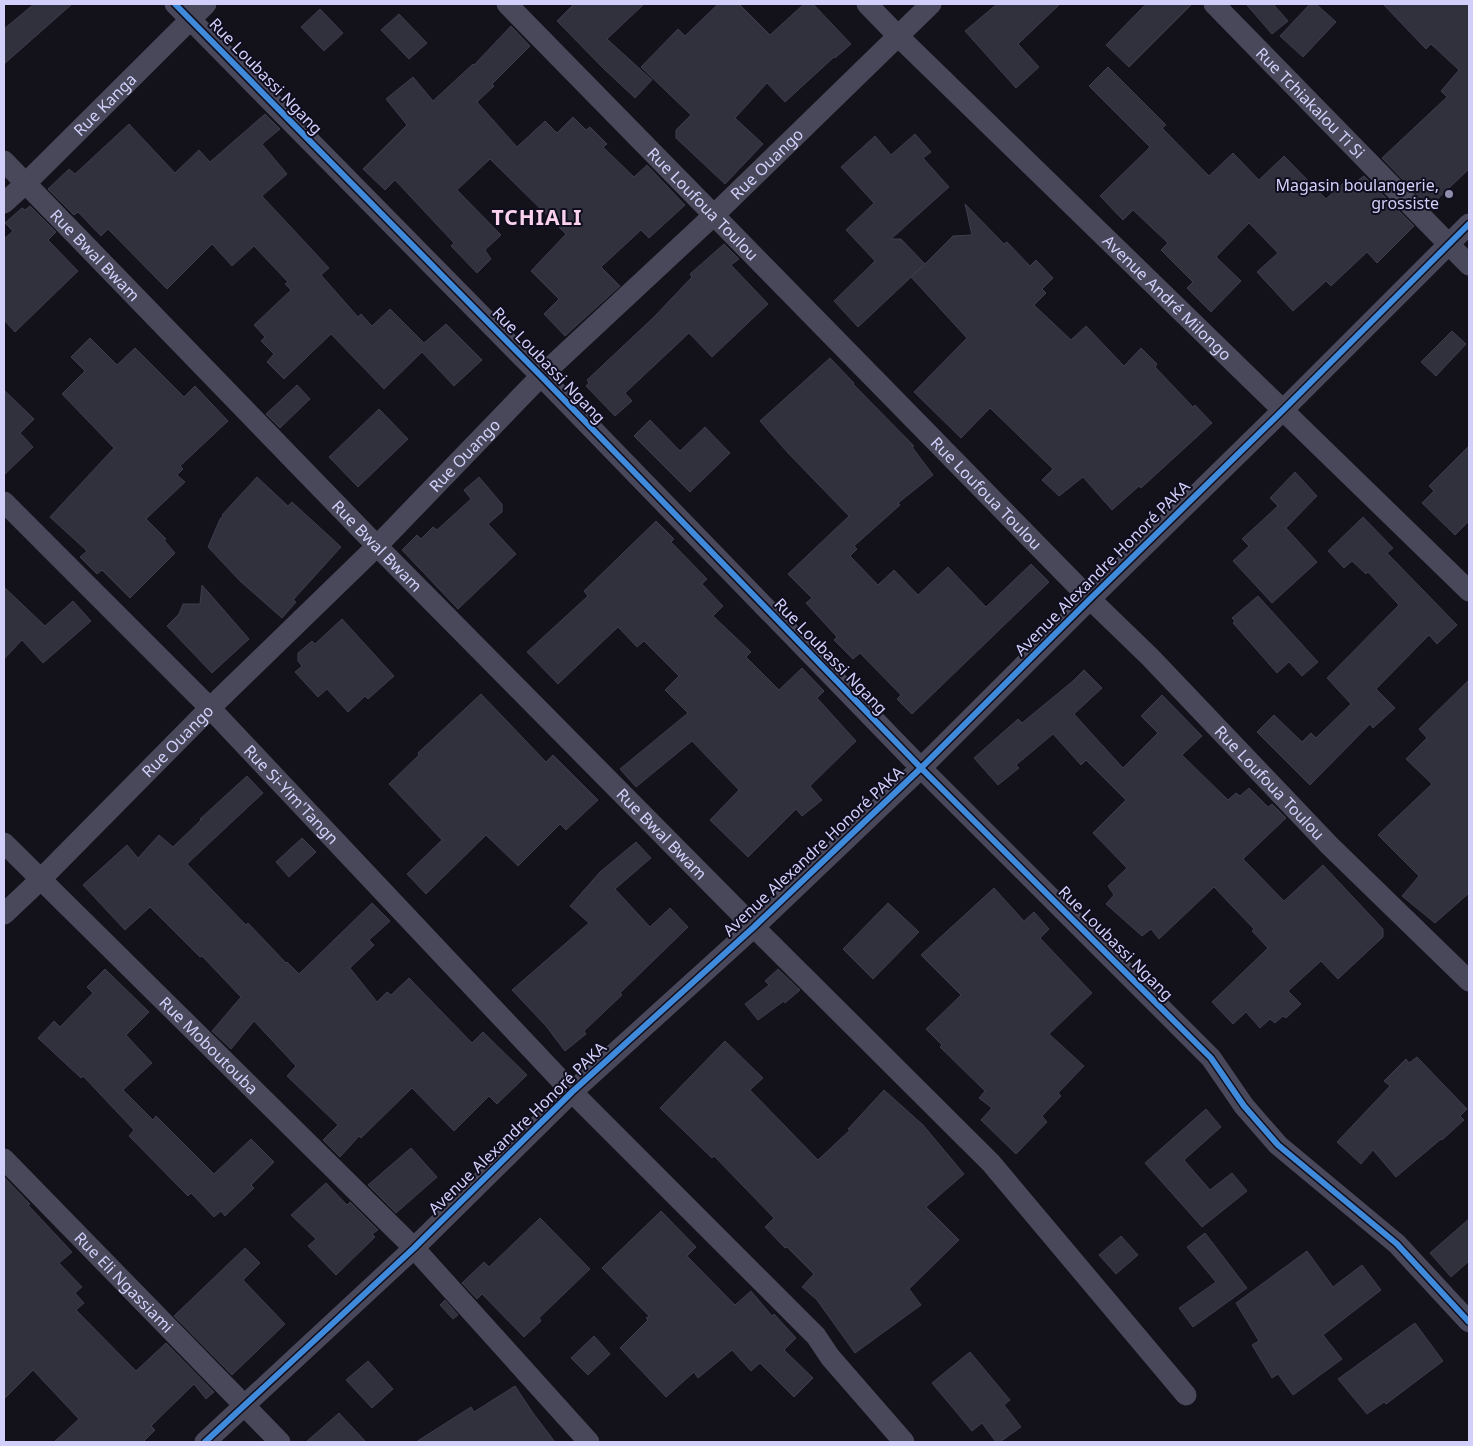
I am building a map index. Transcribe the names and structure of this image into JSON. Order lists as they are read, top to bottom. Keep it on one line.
{"streets":{"street":["Rue Loubassi Ngang","Rue Tchiakalou Ti Si","Rue Kanga","Rue Ouango","Rue Loufoua Toulou","Rue Bwal Bwam","Avenue André Milongo","Avenue Alexandre Honoré PAKA","Rue Si-Yim'Tangn","Rue Moboutouba","Rue Eli Ngassiami"]},"crossings":[["Rue Loubassi Ngang","Rue Kanga"],["Rue Loubassi Ngang","Rue Ouango"],["Rue Loubassi Ngang","Avenue Alexandre Honoré PAKA"],["Rue Tchiakalou Ti Si","Avenue Alexandre Honoré PAKA"],["Rue Kanga","Rue Bwal Bwam"],["Rue Ouango","Rue Loufoua Toulou"],["Rue Ouango","Rue Bwal Bwam"],["Rue Ouango","Avenue André Milongo"],["Rue Ouango","Rue Si-Yim'Tangn"],["Rue Ouango","Rue Moboutouba"],["Rue Loufoua Toulou","Avenue Alexandre Honoré PAKA"],["Rue Bwal Bwam","Avenue Alexandre Honoré PAKA"],["Avenue André Milongo","Avenue Alexandre Honoré PAKA"],["Avenue Alexandre Honoré PAKA","Rue Si-Yim'Tangn"],["Avenue Alexandre Honoré PAKA","Rue Moboutouba"],["Avenue Alexandre Honoré PAKA","Rue Eli Ngassiami"]],"districts":["TCHIALI"],"places":["Magasin boulangerie, grossiste"]}
